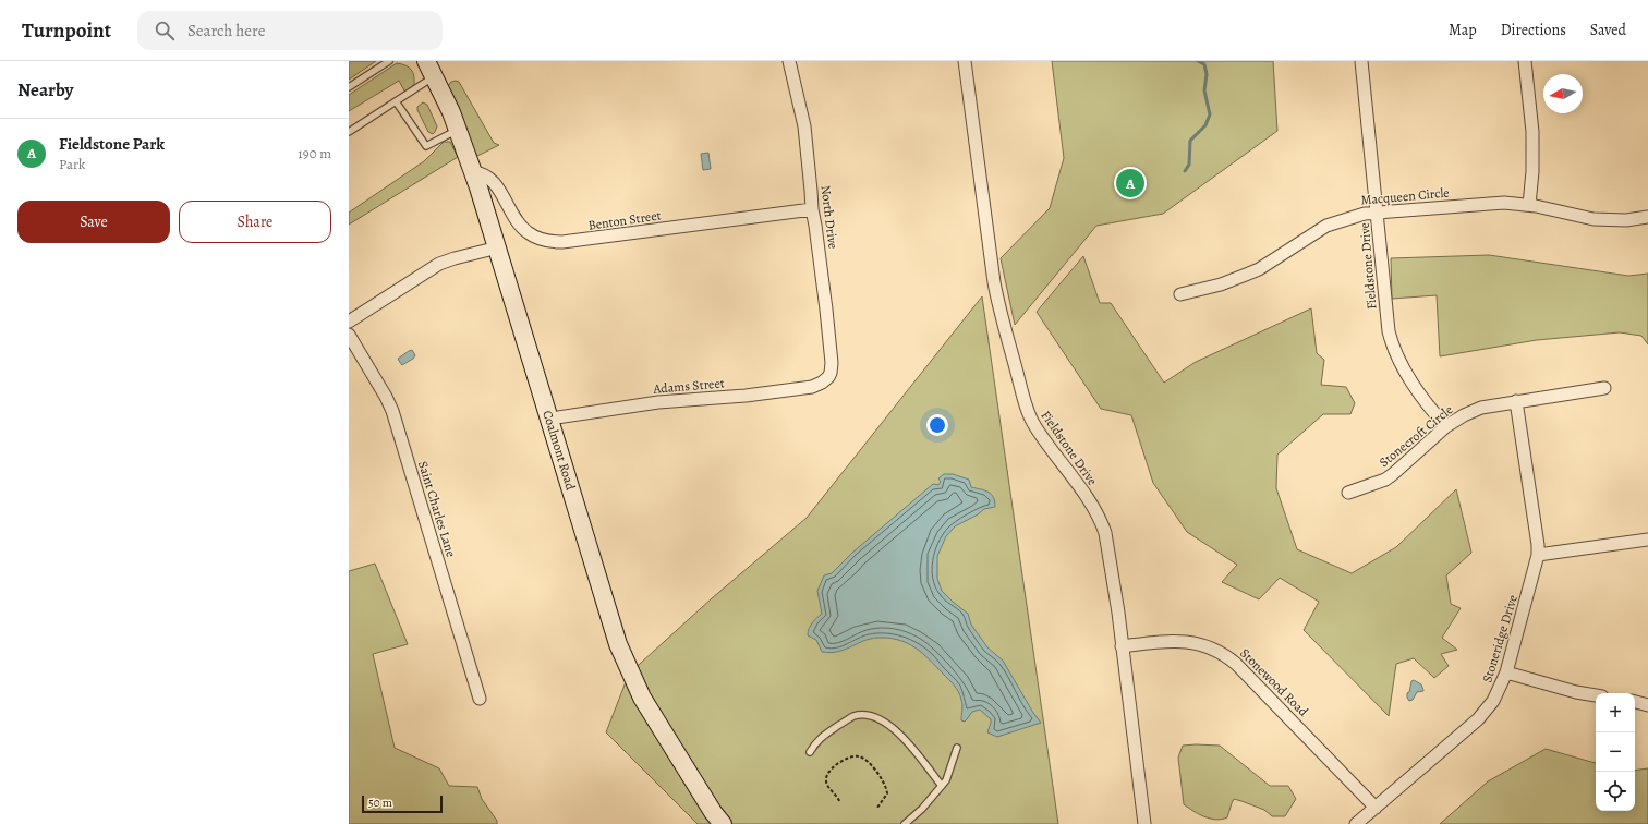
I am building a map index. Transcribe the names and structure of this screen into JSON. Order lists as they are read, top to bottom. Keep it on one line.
{"streets":{"street":["Macqueen Circle","North Drive","Benton Street","Fieldstone Drive","Adams Street","Stonecroft Circle","Coalmont Road","Saint Charles Lane","Stoneridge Drive","Stonewood Road"]},"crossings":[["Macqueen Circle","Fieldstone Drive"],["North Drive","Benton Street"],["North Drive","Adams Street"],["Benton Street","Coalmont Road"],["Fieldstone Drive","Stonecroft Circle"],["Fieldstone Drive","Stonewood Road"],["Adams Street","Coalmont Road"],["Stonecroft Circle","Stoneridge Drive"],["Stoneridge Drive","Stonewood Road"]],"scale_bar":"50 m","north":"left","page":{"header":"Turnpoint","search":"Search here","nav":["Map","Directions","Saved"],"heading":"Nearby","list":[{"mark":"A","name":"Fieldstone Park","note":"Park","value":"190 m"}],"pins":"A","buttons":["Save","Share"],"map_buttons":["+","−"],"scale":"50 m"}}
